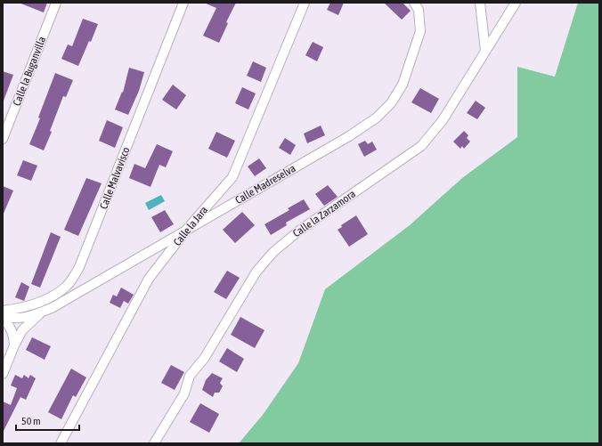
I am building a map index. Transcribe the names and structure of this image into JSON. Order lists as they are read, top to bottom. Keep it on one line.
{"streets":{"street":["Calle la Buganvilla","Calle Malvavisco","Calle Madreselva","Calle la Zarzamora","Calle la Jara"]},"crossings":[["Calle Madreselva","Calle la Jara"]],"scale_bar":"50 m"}
